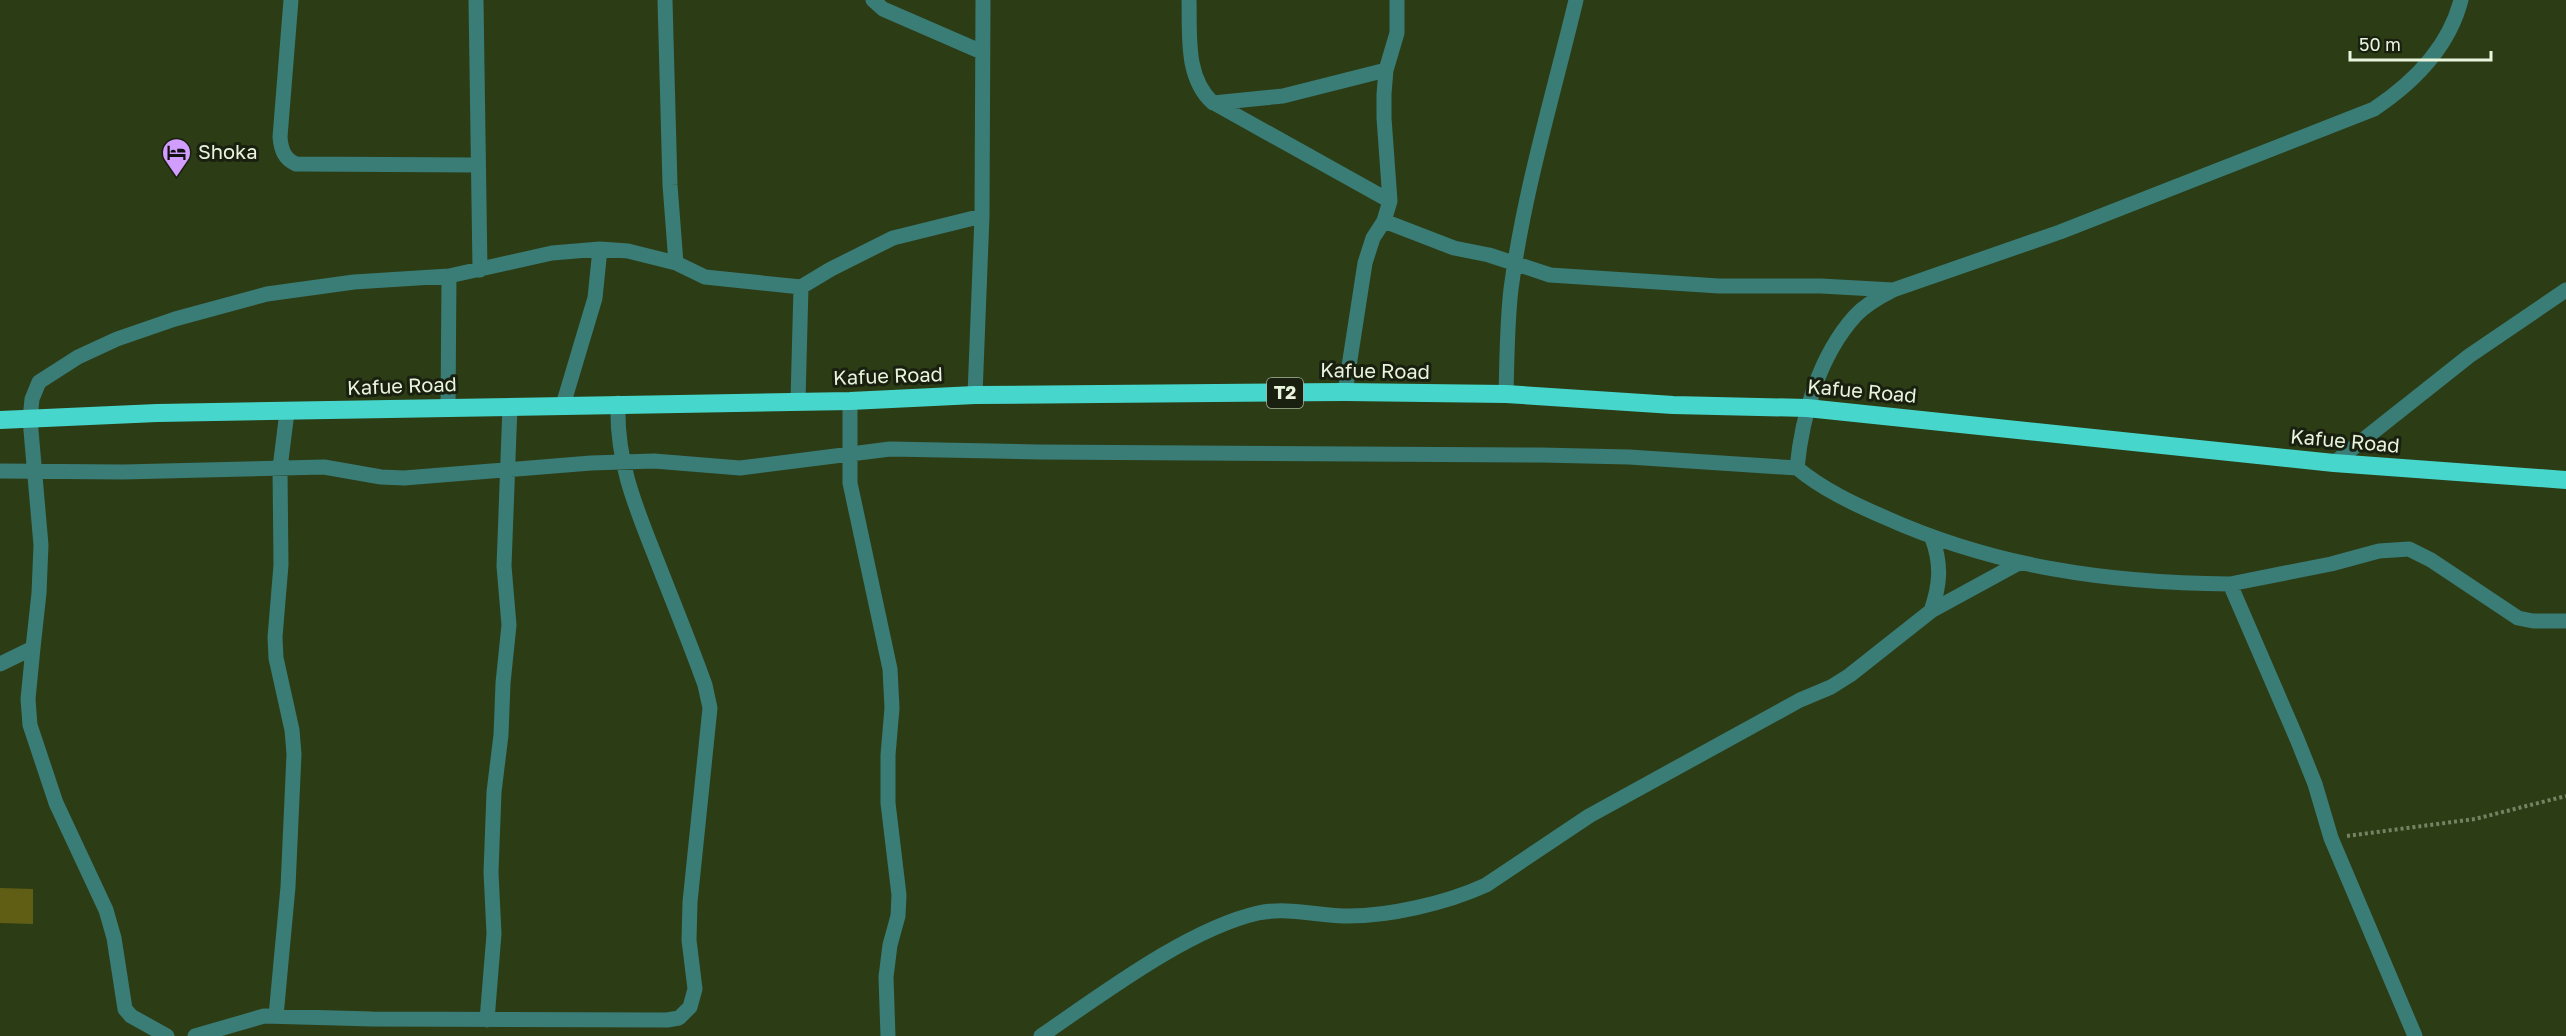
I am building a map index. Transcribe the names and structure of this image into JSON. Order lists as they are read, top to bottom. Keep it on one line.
{"streets":{"highway":["Kafue Road","T2"]},"places":{"hotel":["Shoka"]},"scale_bar":"50 m"}
